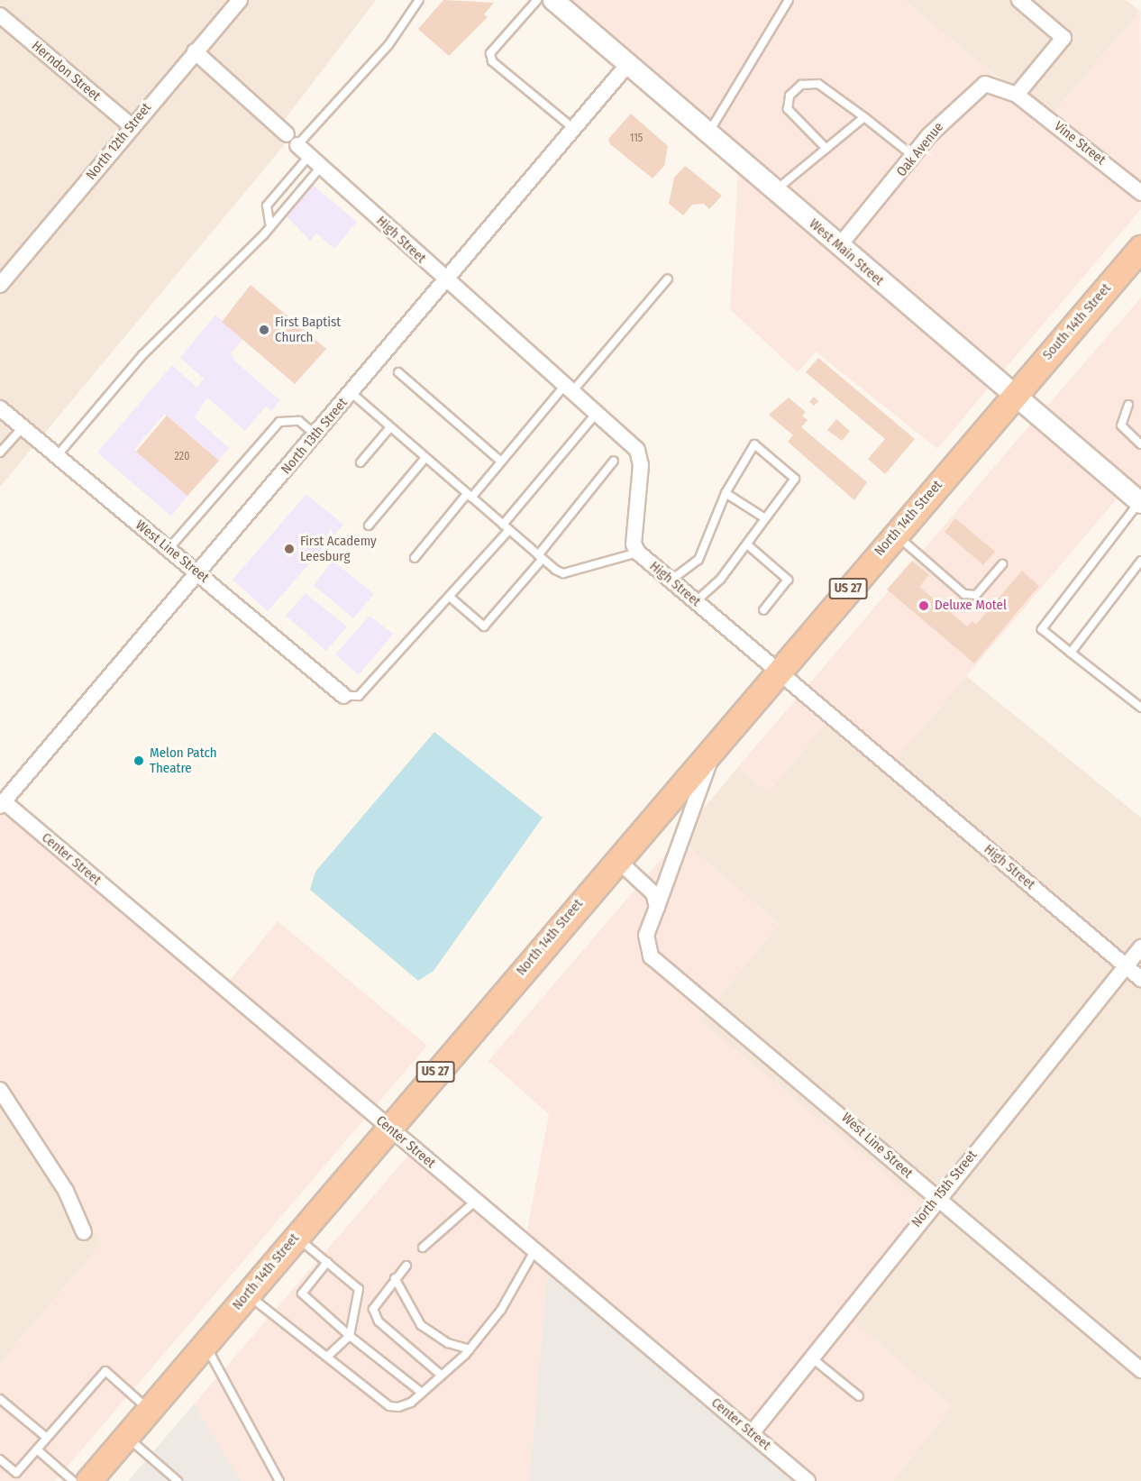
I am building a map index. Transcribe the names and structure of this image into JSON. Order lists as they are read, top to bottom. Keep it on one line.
{"streets":{"highway":["South 14th Street","North 14th Street","US 27"],"main road":["West Main Street"],"street":["Herndon Street","North 12th Street","Vine Street","Oak Avenue","High Street","North 13th Street","West Line Street","Center Street","North 15th Street"]},"crossings":[["Herndon Street","North 12th Street"],["Vine Street","Oak Avenue"],["Oak Avenue","West Main Street"],["High Street","North 13th Street"],["High Street","North 14th Street"],["High Street","North 15th Street"],["West Main Street","South 14th Street"],["West Main Street","North 13th Street"],["West Main Street","North 14th Street"],["South 14th Street","North 14th Street"],["North 13th Street","West Line Street"],["North 13th Street","Center Street"],["North 14th Street","West Line Street"],["North 14th Street","Center Street"],["West Line Street","North 15th Street"],["Center Street","North 15th Street"]],"places":["First Baptist Church","First Academy Leesburg","Deluxe Motel","Melon Patch Theatre"],"house_numbers":["115","220"]}
